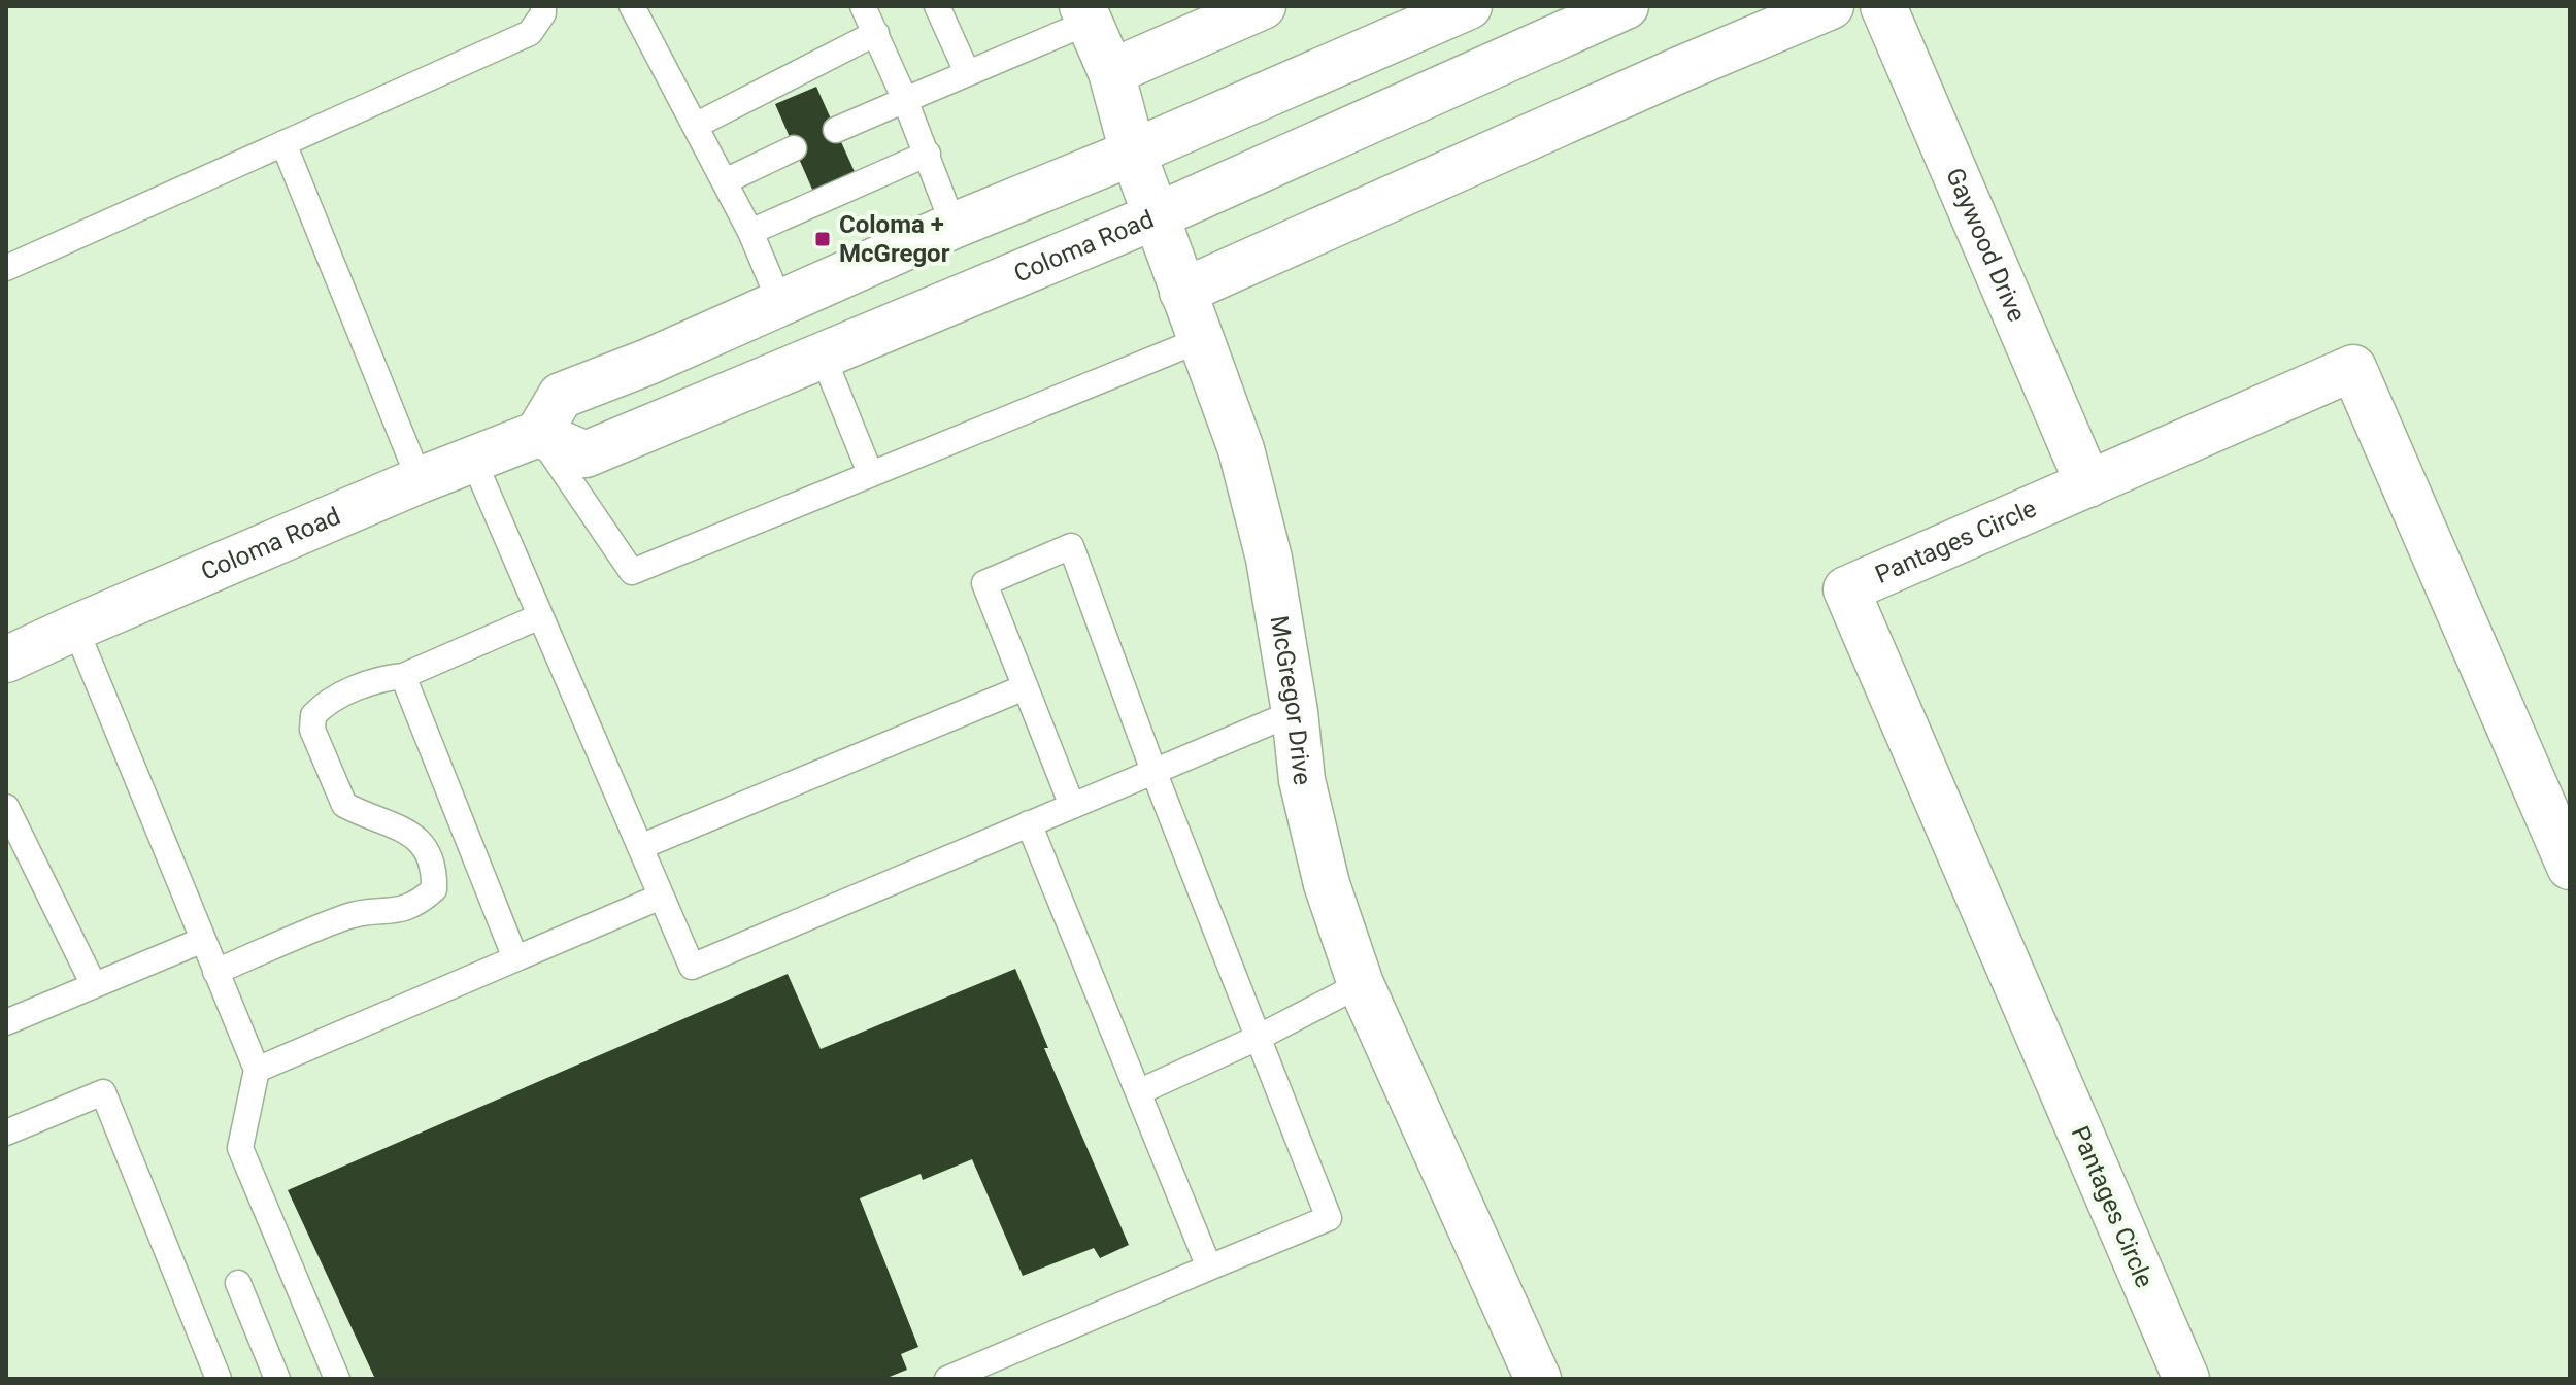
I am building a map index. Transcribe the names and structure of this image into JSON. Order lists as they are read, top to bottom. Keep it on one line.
{"streets":{"street":["Gaywood Drive","Coloma Road","Pantages Circle","McGregor Drive"]},"crossings":[["Gaywood Drive","Pantages Circle"],["Coloma Road","McGregor Drive"]],"places":{"transit":["Coloma + McGregor"]}}
